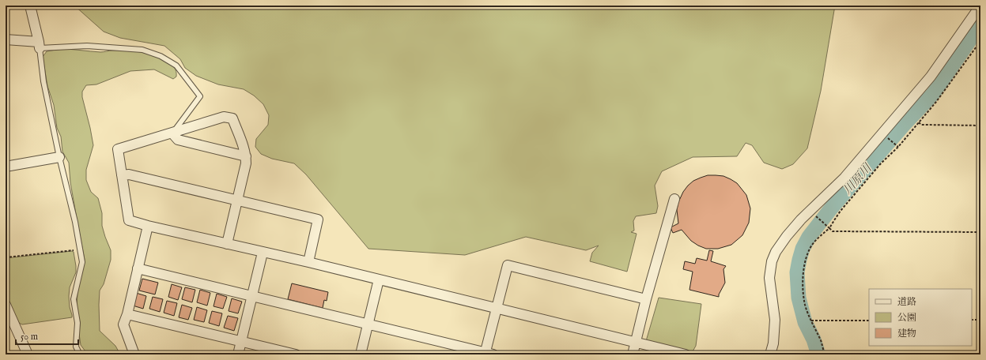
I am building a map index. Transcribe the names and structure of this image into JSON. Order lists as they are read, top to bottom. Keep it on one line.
{"water":["川原川"],"legend":["道路","公園","建物"],"scale_bar":"50 m"}
